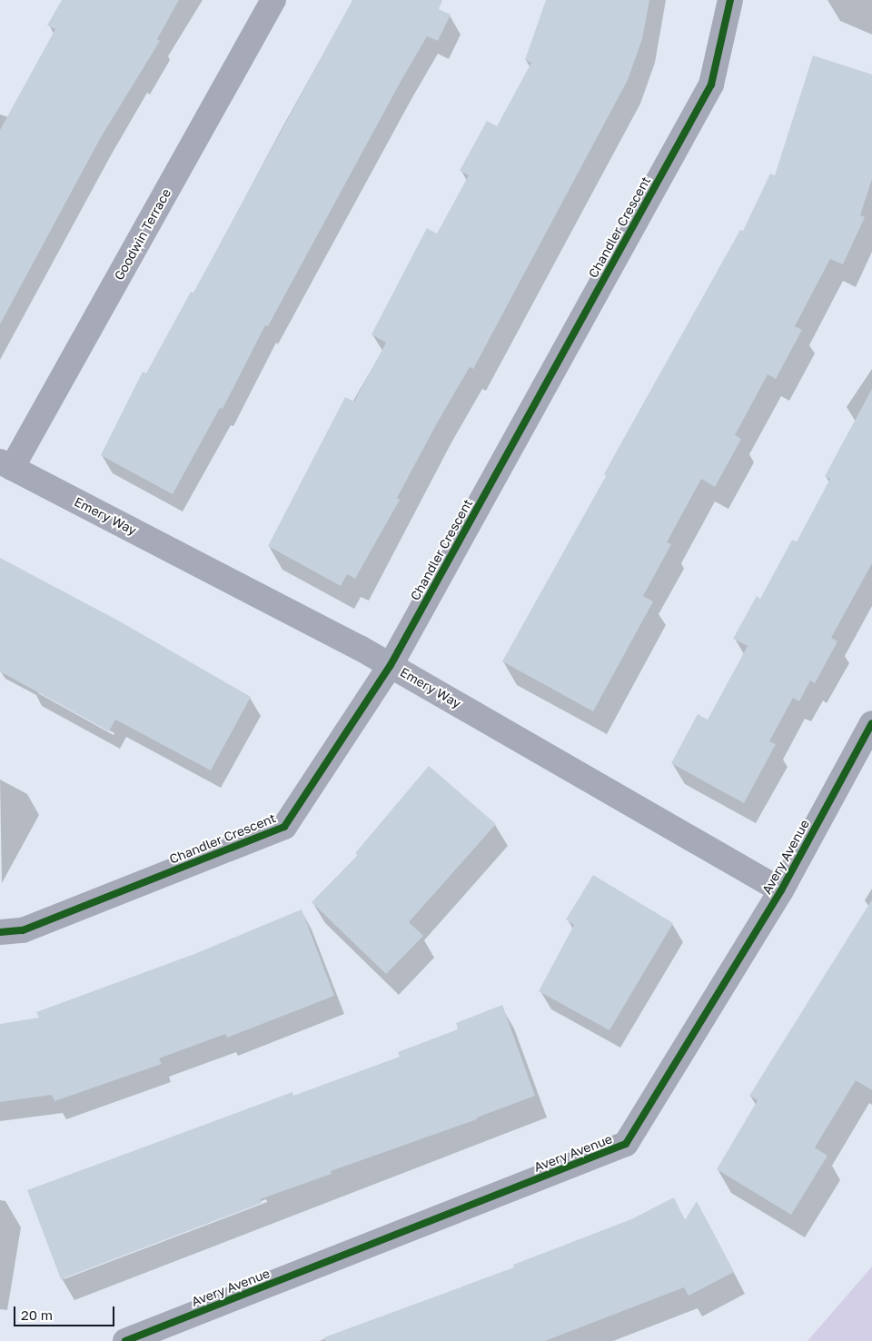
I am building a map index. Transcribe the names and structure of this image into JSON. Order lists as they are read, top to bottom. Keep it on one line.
{"streets":{"street":["Chandler Crescent","Goodwin Terrace","Emery Way","Avery Avenue"]},"crossings":[["Chandler Crescent","Emery Way"],["Goodwin Terrace","Emery Way"],["Emery Way","Avery Avenue"]],"scale_bar":"20 m"}
